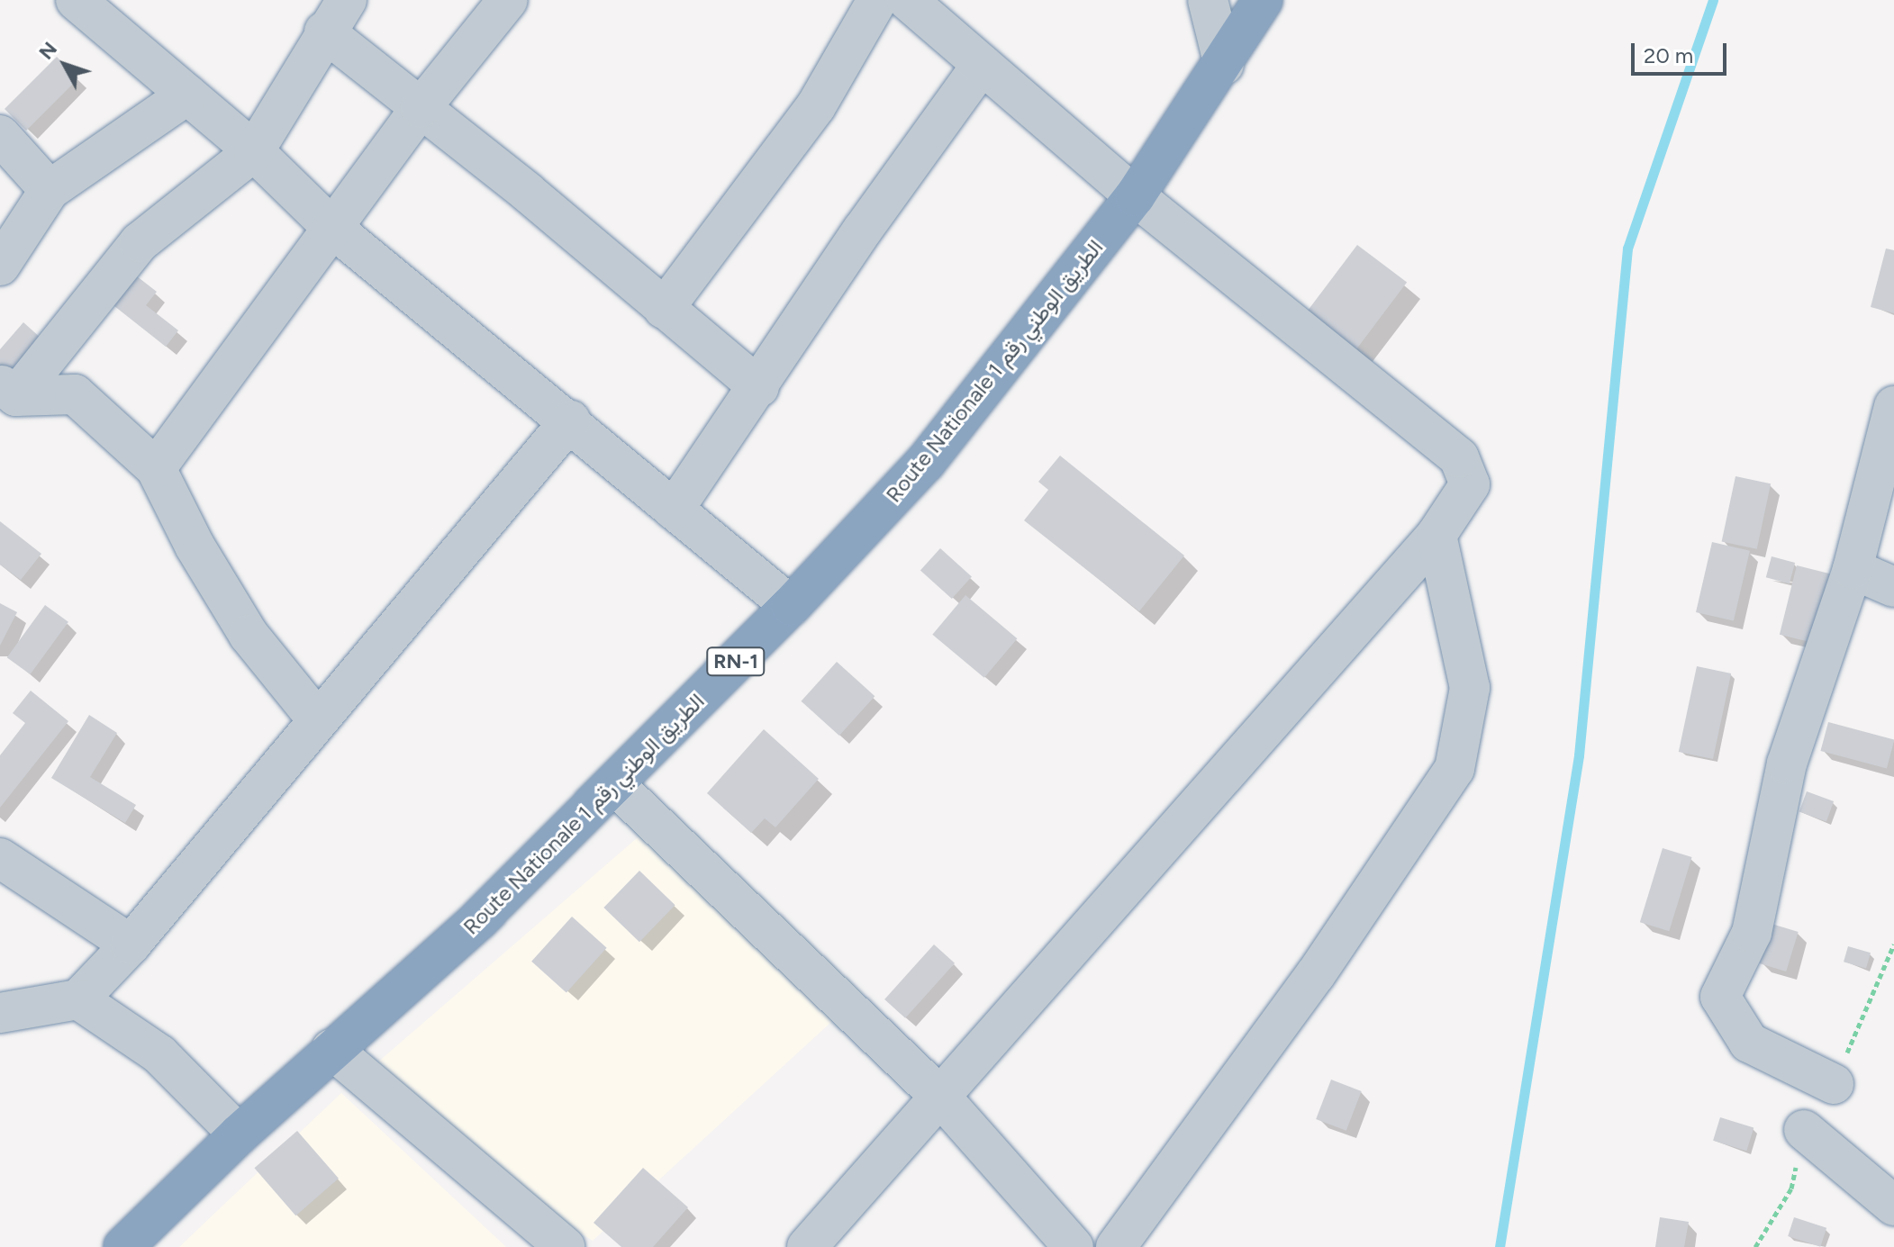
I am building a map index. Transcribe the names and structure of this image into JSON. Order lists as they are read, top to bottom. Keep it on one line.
{"streets":{"highway":["Route Nationale الطريق الوطني رقم 1","RN-1"]},"scale_bar":"20 m","north":"top left"}
